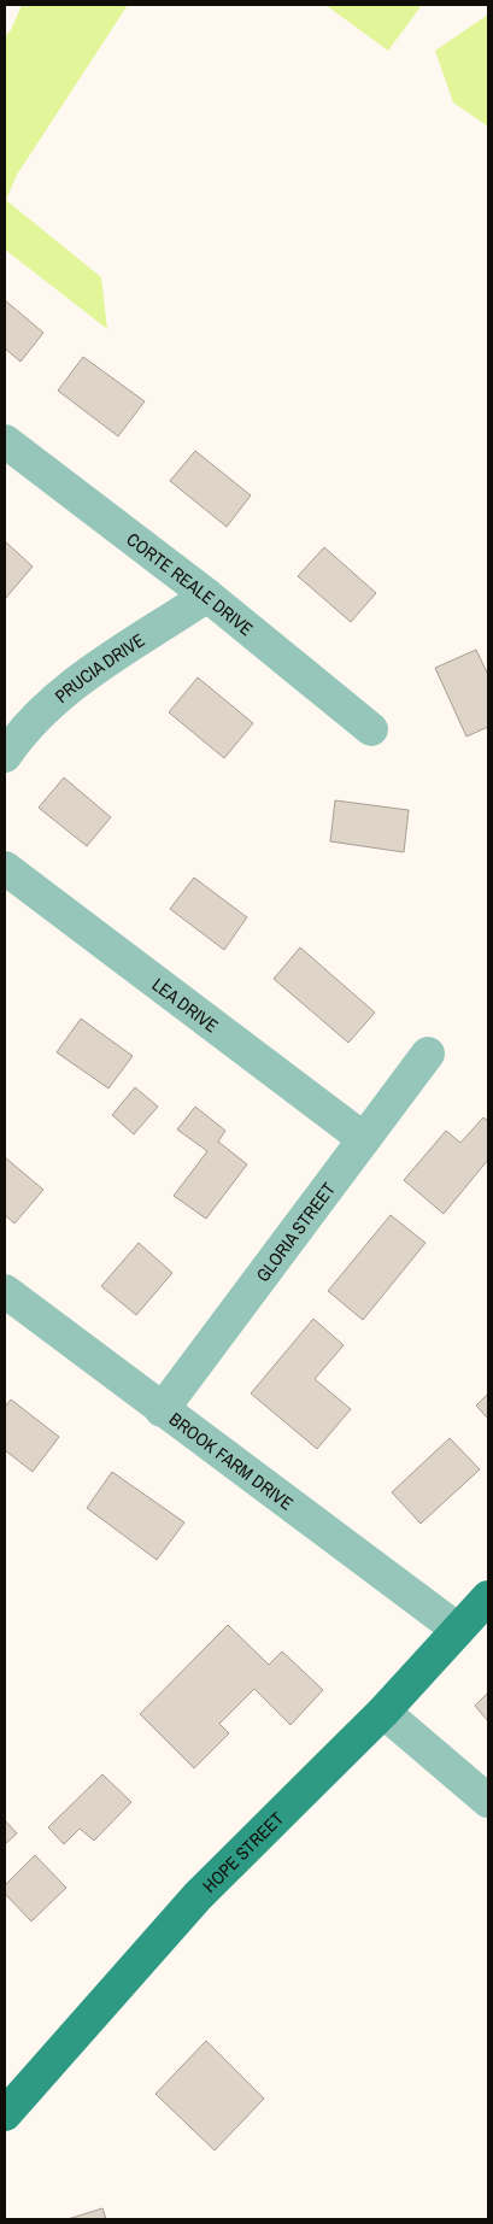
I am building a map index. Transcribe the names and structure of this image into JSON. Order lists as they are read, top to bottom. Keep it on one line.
{"streets":{"main road":["HOPE STREET"],"street":["CORTE REALE DRIVE","PRUCIA DRIVE","LEA DRIVE","GLORIA STREET","BROOK FARM DRIVE"]},"crossings":[["CORTE REALE DRIVE","PRUCIA DRIVE"],["LEA DRIVE","GLORIA STREET"],["GLORIA STREET","BROOK FARM DRIVE"],["BROOK FARM DRIVE","HOPE STREET"]]}
